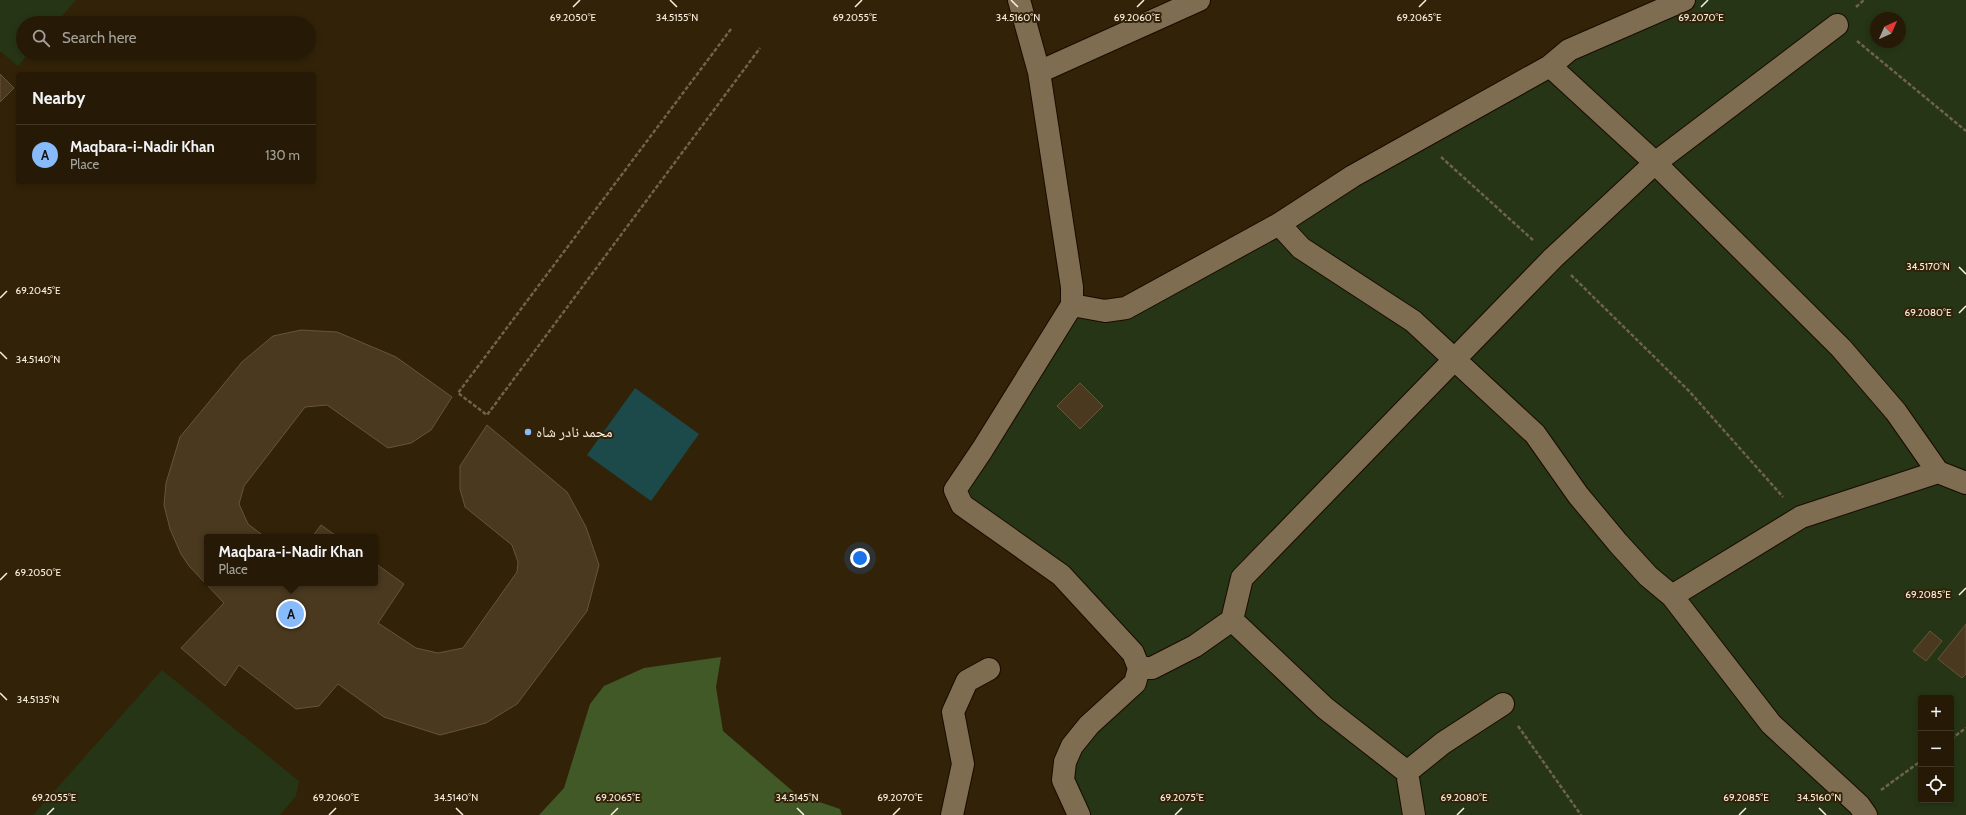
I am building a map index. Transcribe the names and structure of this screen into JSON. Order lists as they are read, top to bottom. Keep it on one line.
{"places":["محمد نادر شاه"],"north":"top right","page":{"search":"Search here","heading":"Nearby","list":[{"mark":"A","name":"Maqbara-i-Nadir Khan","note":"Place","value":"130 m"}],"popup":["Maqbara-i-Nadir Khan","Place"],"pins":"A","map_buttons":["+","−"]},"coordinates":["69.2050°E","34.5155°N","69.2055°E","34.5160°N","69.2060°E","69.2065°E","69.2070°E","34.5170°N","69.2045°E","69.2080°E","34.5140°N","69.2085°E","34.5135°N","69.2075°E","34.5145°N"]}
